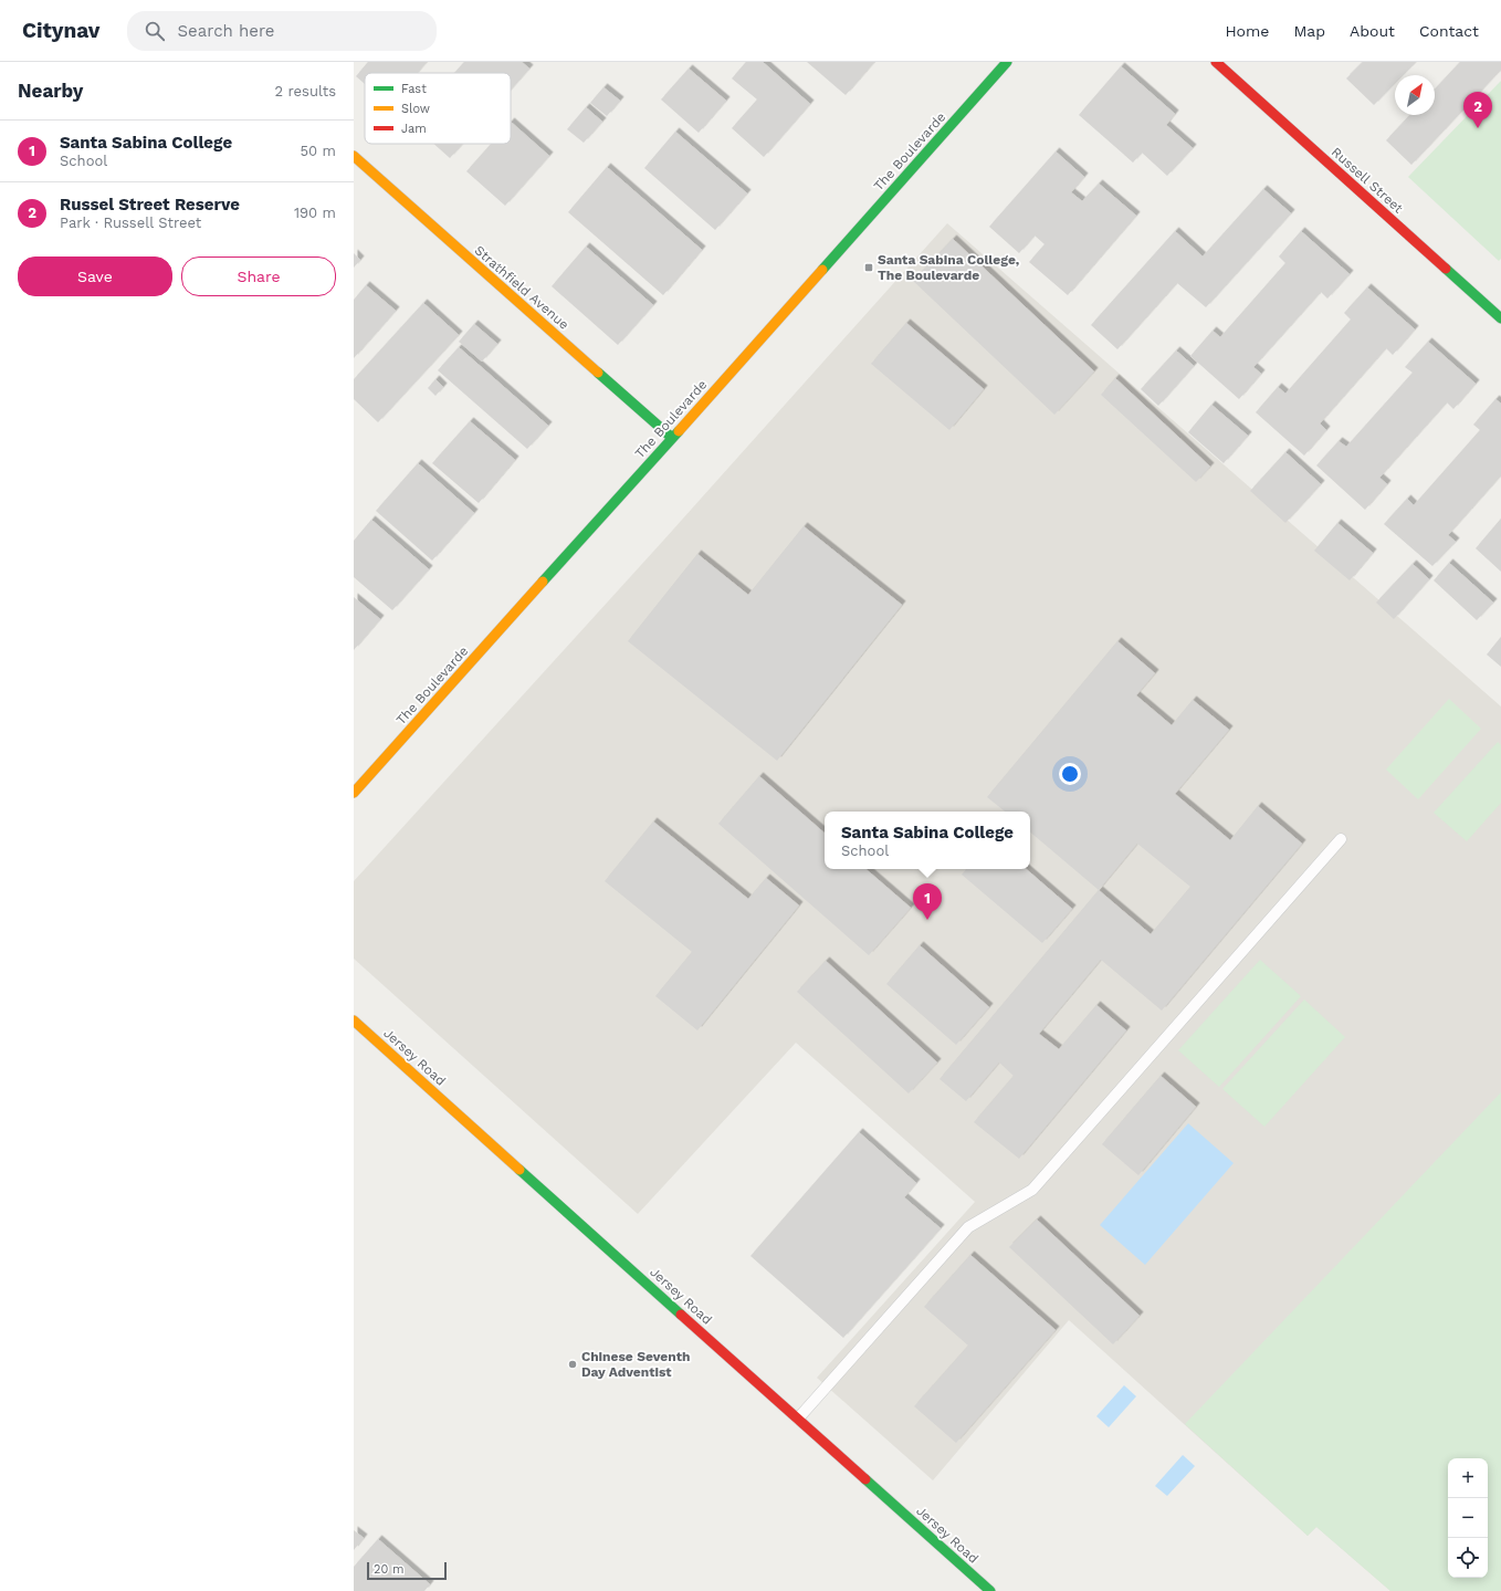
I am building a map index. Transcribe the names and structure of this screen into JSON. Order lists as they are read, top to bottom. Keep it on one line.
{"streets":{"street":["The Boulevarde","Russell Street","Strathfield Avenue","Jersey Road"]},"crossings":[["The Boulevarde","Strathfield Avenue"]],"places":{"transit":["Santa Sabina College, The Boulevarde"],"other":["Chinese Seventh Day Adventist"]},"legend":["Fast","Slow","Jam"],"scale_bar":"20 m","north":"top right","page":{"header":"Citynav","search":"Search here","nav":["Home","Map","About","Contact"],"heading":["Nearby","2 results"],"pins":["2","1"],"list":[{"mark":"1","name":"Santa Sabina College","note":"School","value":"50 m"},{"mark":"2","name":"Russel Street Reserve","note":"Park · Russell Street","value":"190 m"}],"buttons":["Save","Share"],"popup":["Santa Sabina College","School"],"map_buttons":["+","−"],"scale":"20 m"}}
